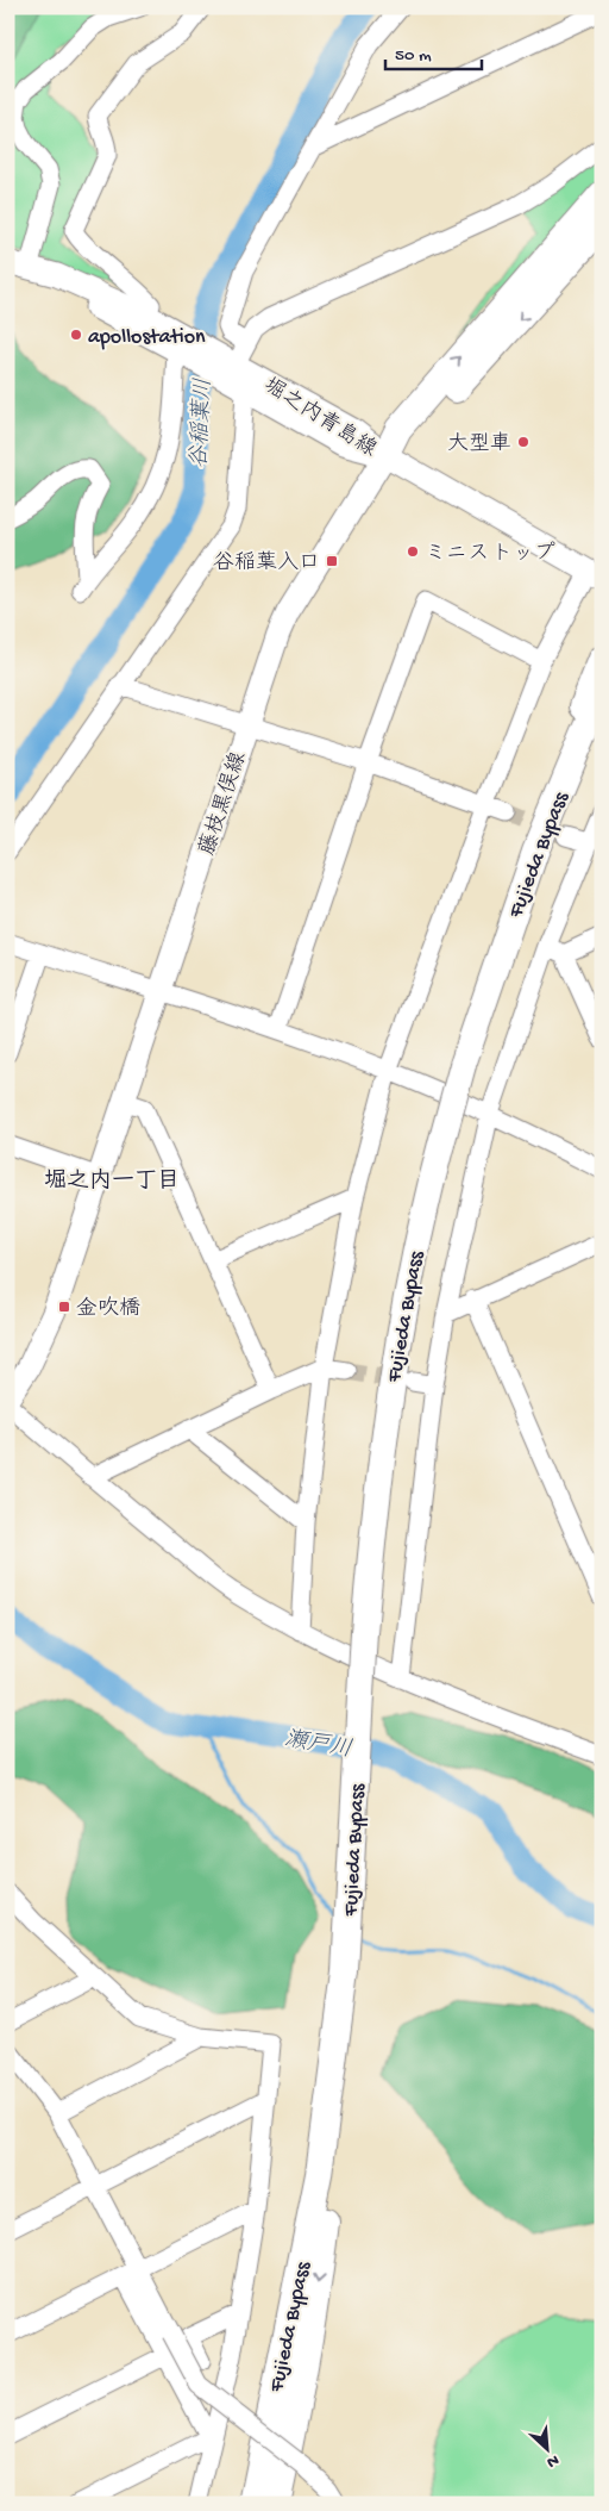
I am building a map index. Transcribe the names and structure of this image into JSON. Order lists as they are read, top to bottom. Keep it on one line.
{"streets":{"highway":["Fujieda Bypass"],"main road":["堀之内青島線","藤枝黒俣線"]},"crossings":[["堀之内青島線","藤枝黒俣線"]],"districts":["堀之内一丁目"],"water":["谷稲葉川","瀬戸川"],"places":{"other":["apollostation","大型車","ミニストップ"],"transit":["谷稲葉入口","金吹橋"]},"scale_bar":"50 m","north":"bottom right"}
